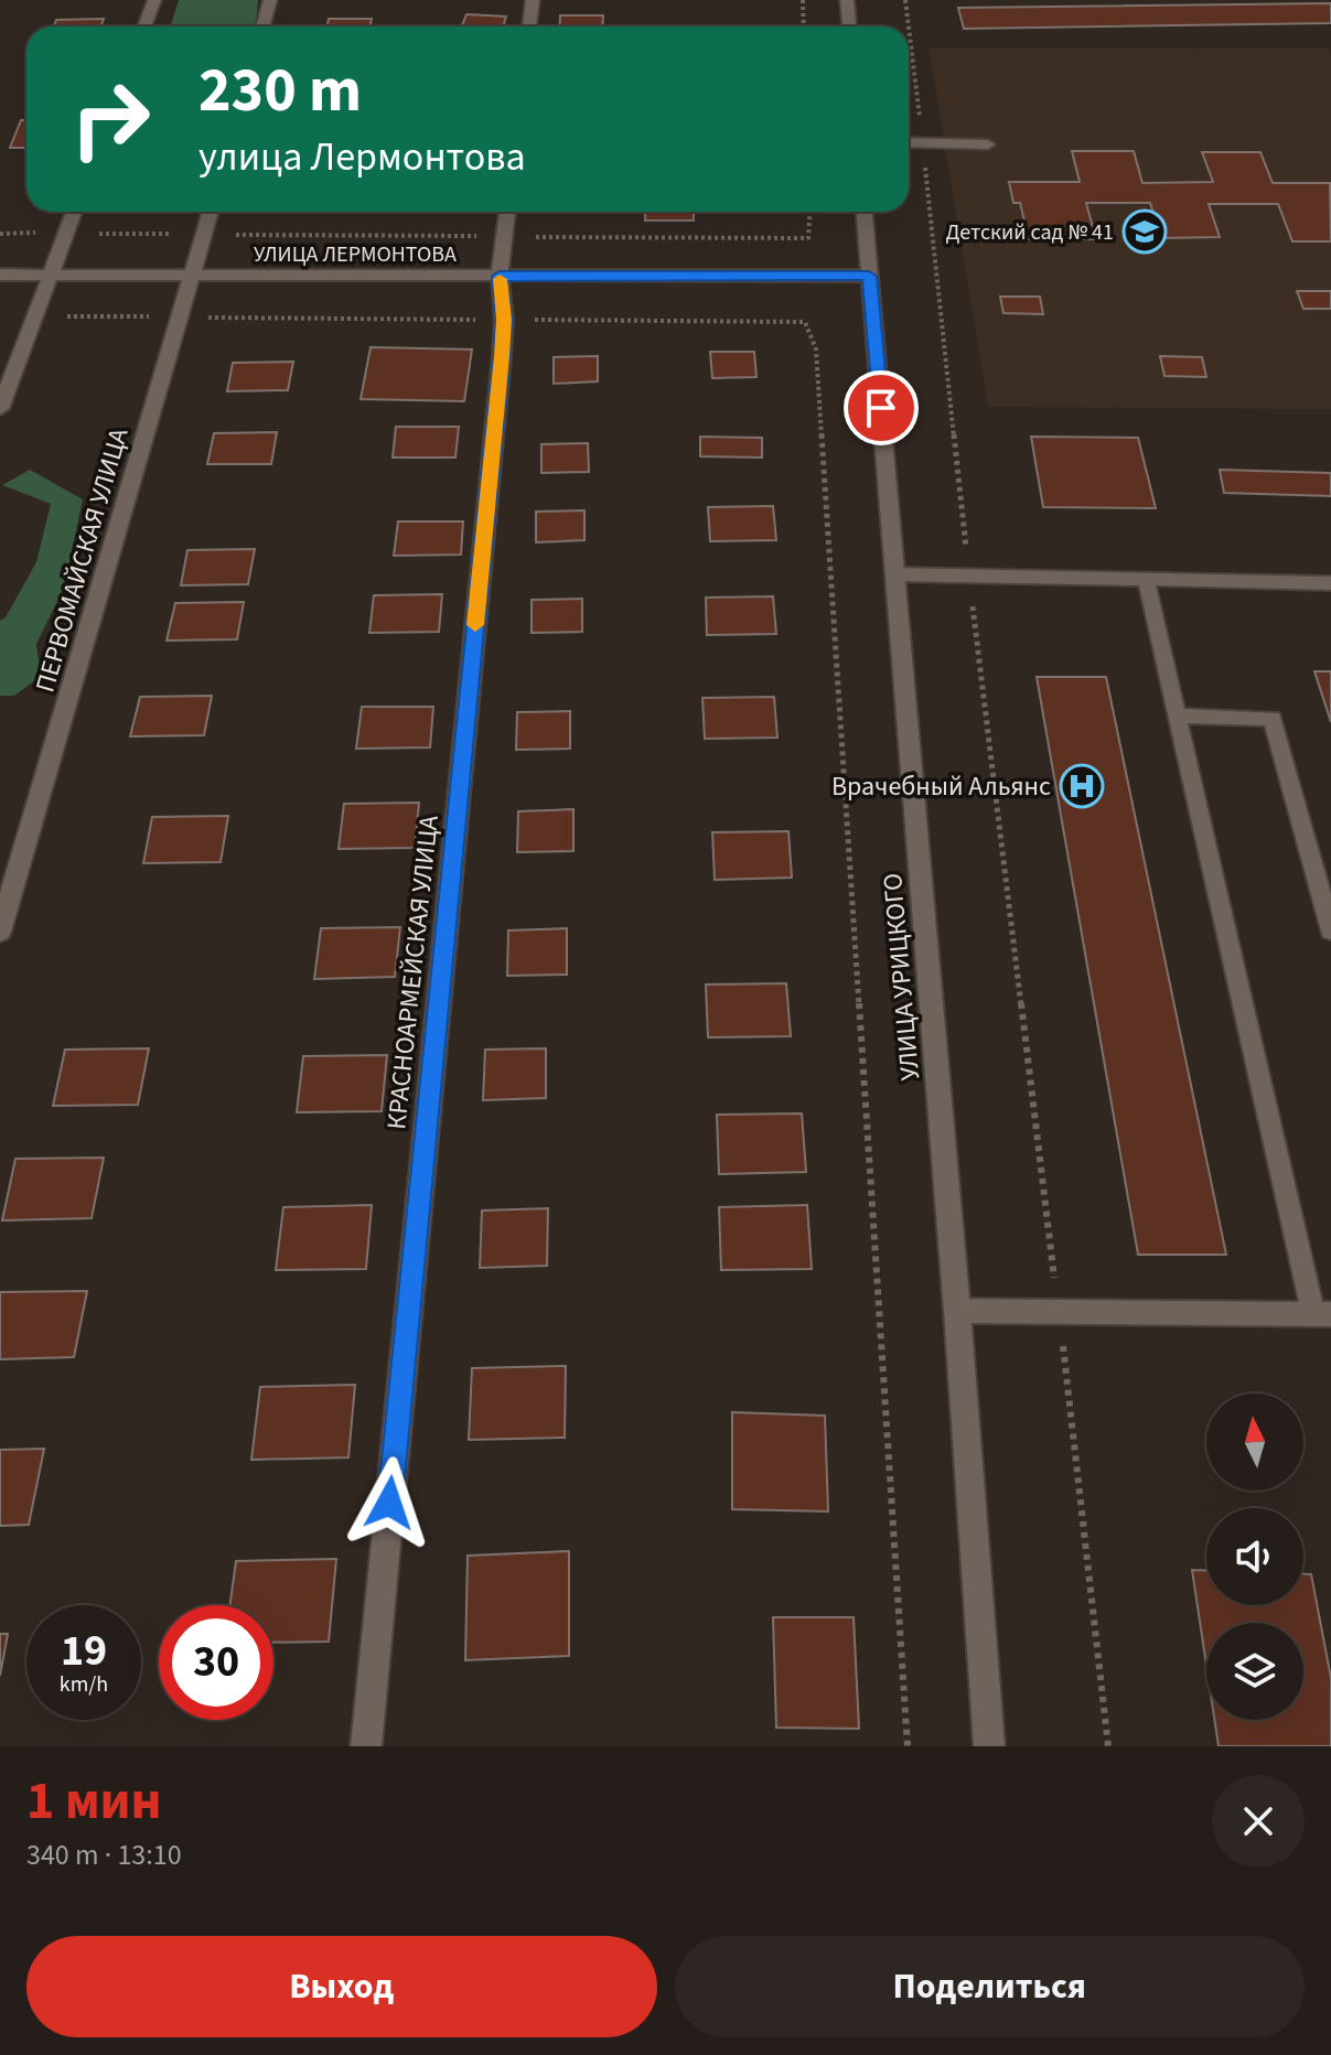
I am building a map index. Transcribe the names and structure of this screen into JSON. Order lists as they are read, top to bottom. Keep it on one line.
{"streets":{"street":["УЛИЦА ЛЕРМОНТОВА","ПЕРВОМАЙСКАЯ УЛИЦА","КРАСНОАРМЕЙСКАЯ УЛИЦА","УЛИЦА УРИЦКОГО"]},"crossings":[["УЛИЦА ЛЕРМОНТОВА","ПЕРВОМАЙСКАЯ УЛИЦА"],["УЛИЦА ЛЕРМОНТОВА","КРАСНОАРМЕЙСКАЯ УЛИЦА"],["УЛИЦА ЛЕРМОНТОВА","УЛИЦА УРИЦКОГО"]],"places":{"school or university":["Детский сад № 41"],"hospital":["Врачебный Альянс"]},"north":"top","page":{"turn":["230 m","улица Лермонтова"],"speed":"19 km/h","limit":"30","heading":["1 мин","340 m · 13:10"],"buttons":["Выход","Поделиться"]}}
